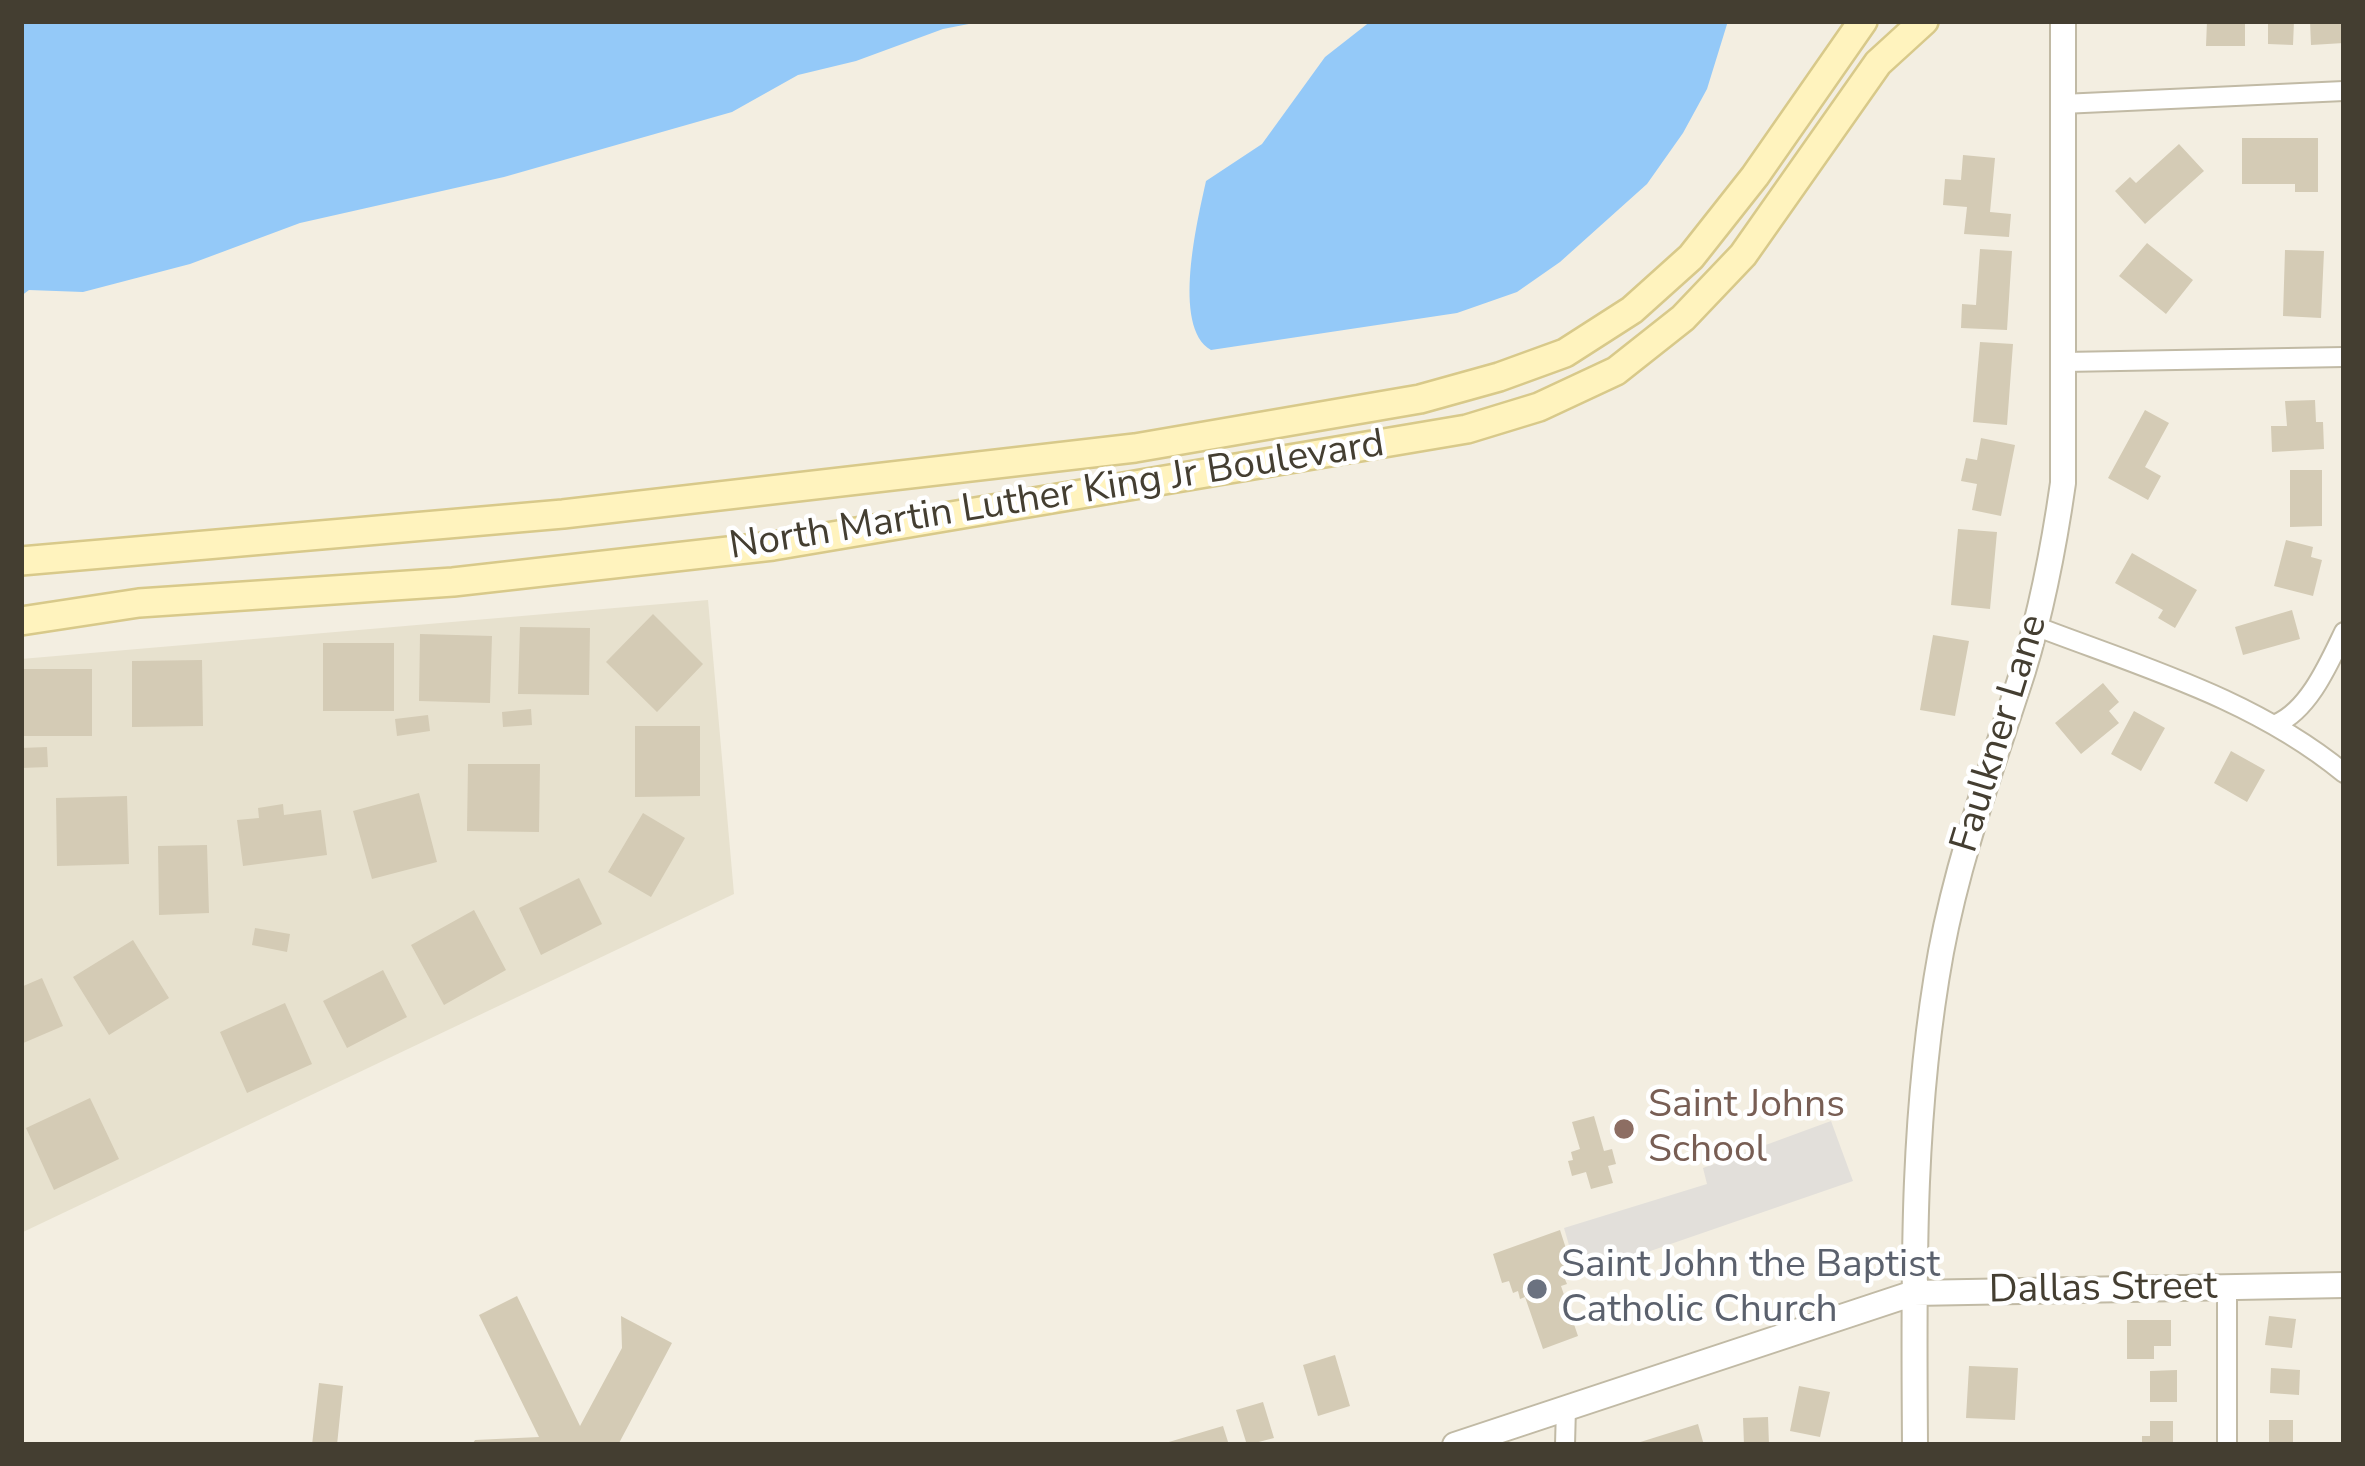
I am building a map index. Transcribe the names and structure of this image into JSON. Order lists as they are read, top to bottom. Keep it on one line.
{"streets":{"main road":["North Martin Luther King Jr Boulevard"],"street":["Faulkner Lane","Dallas Street"]},"crossings":[["Faulkner Lane","Dallas Street"]],"places":["Saint Johns School","Saint John the Baptist Catholic Church"]}
